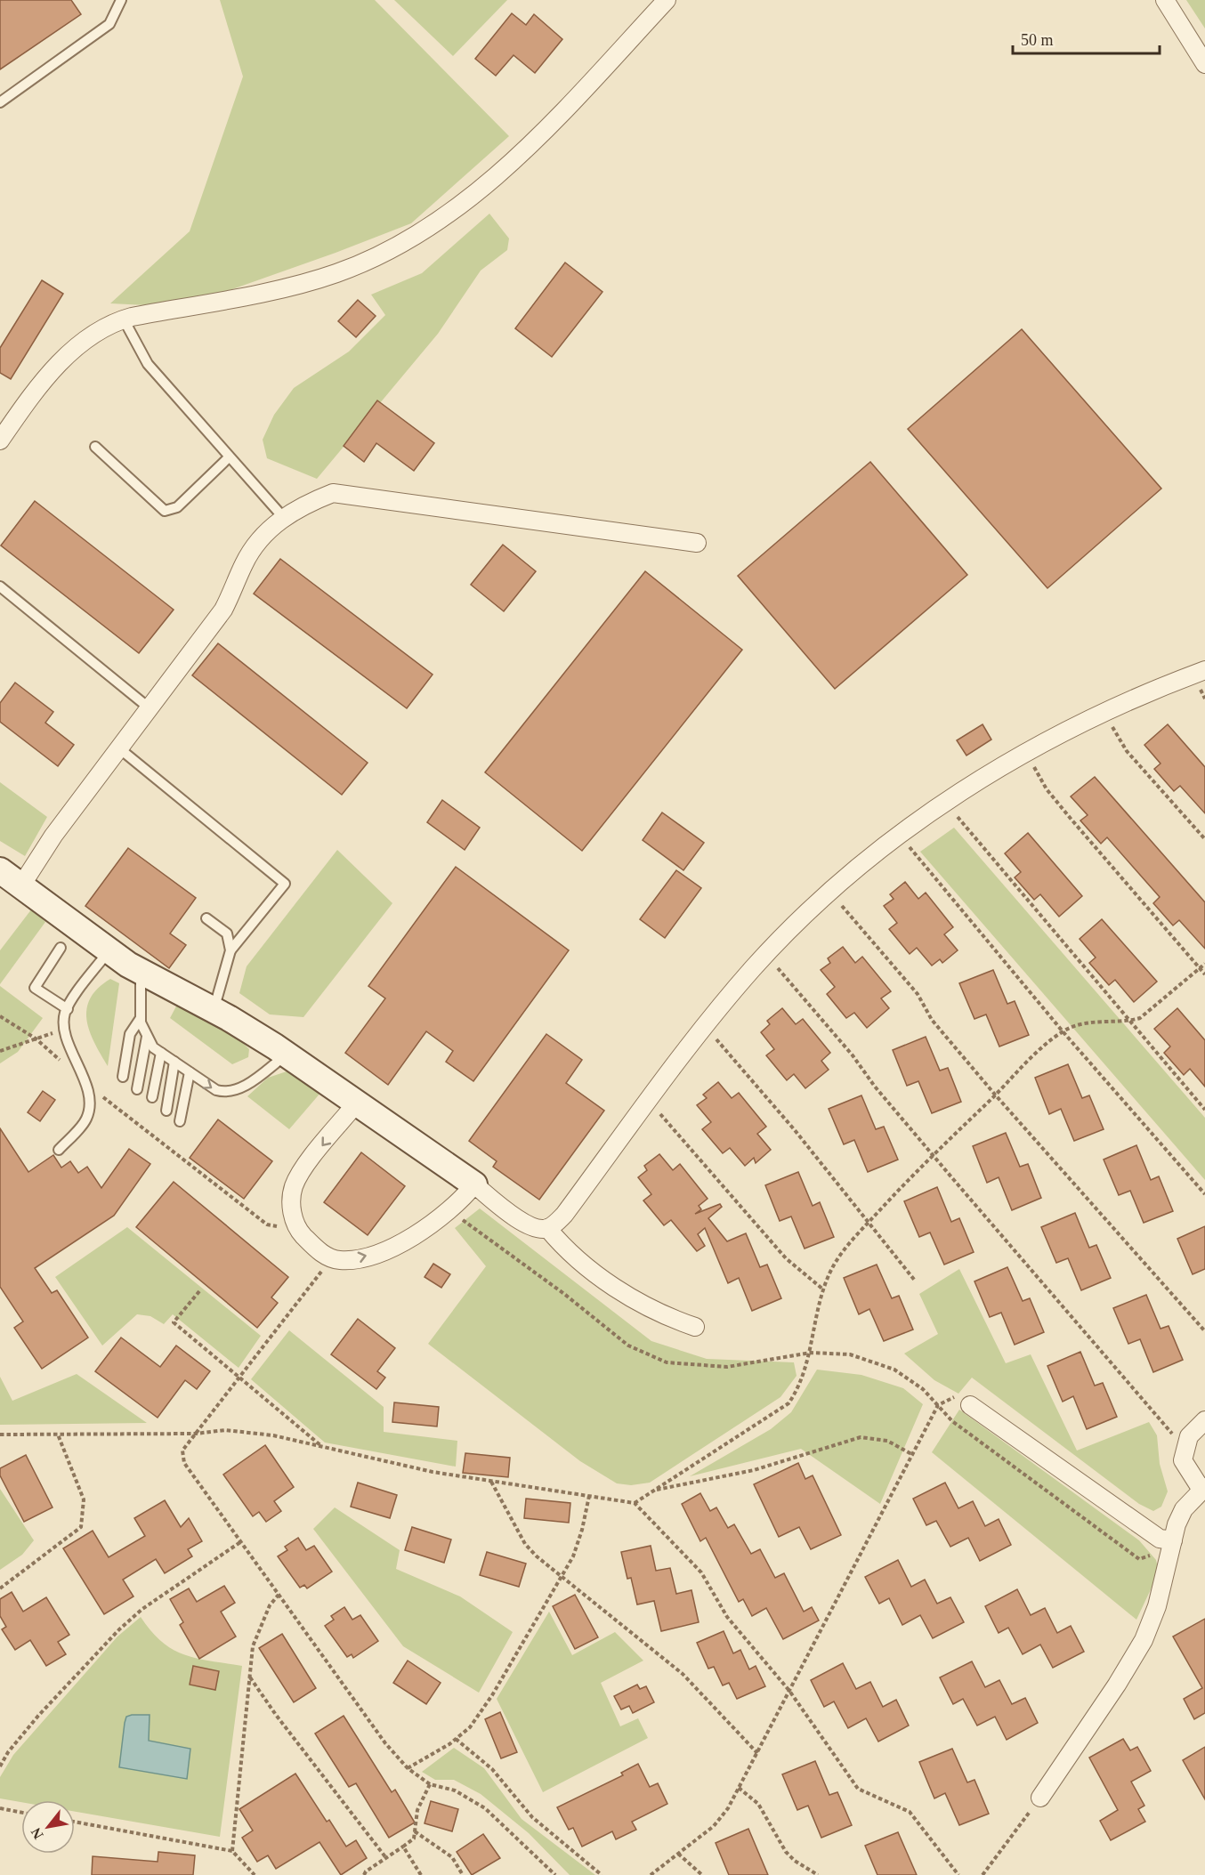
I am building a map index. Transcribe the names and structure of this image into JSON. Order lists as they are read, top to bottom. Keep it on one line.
{"scale_bar":"50 m","north":"bottom left"}
